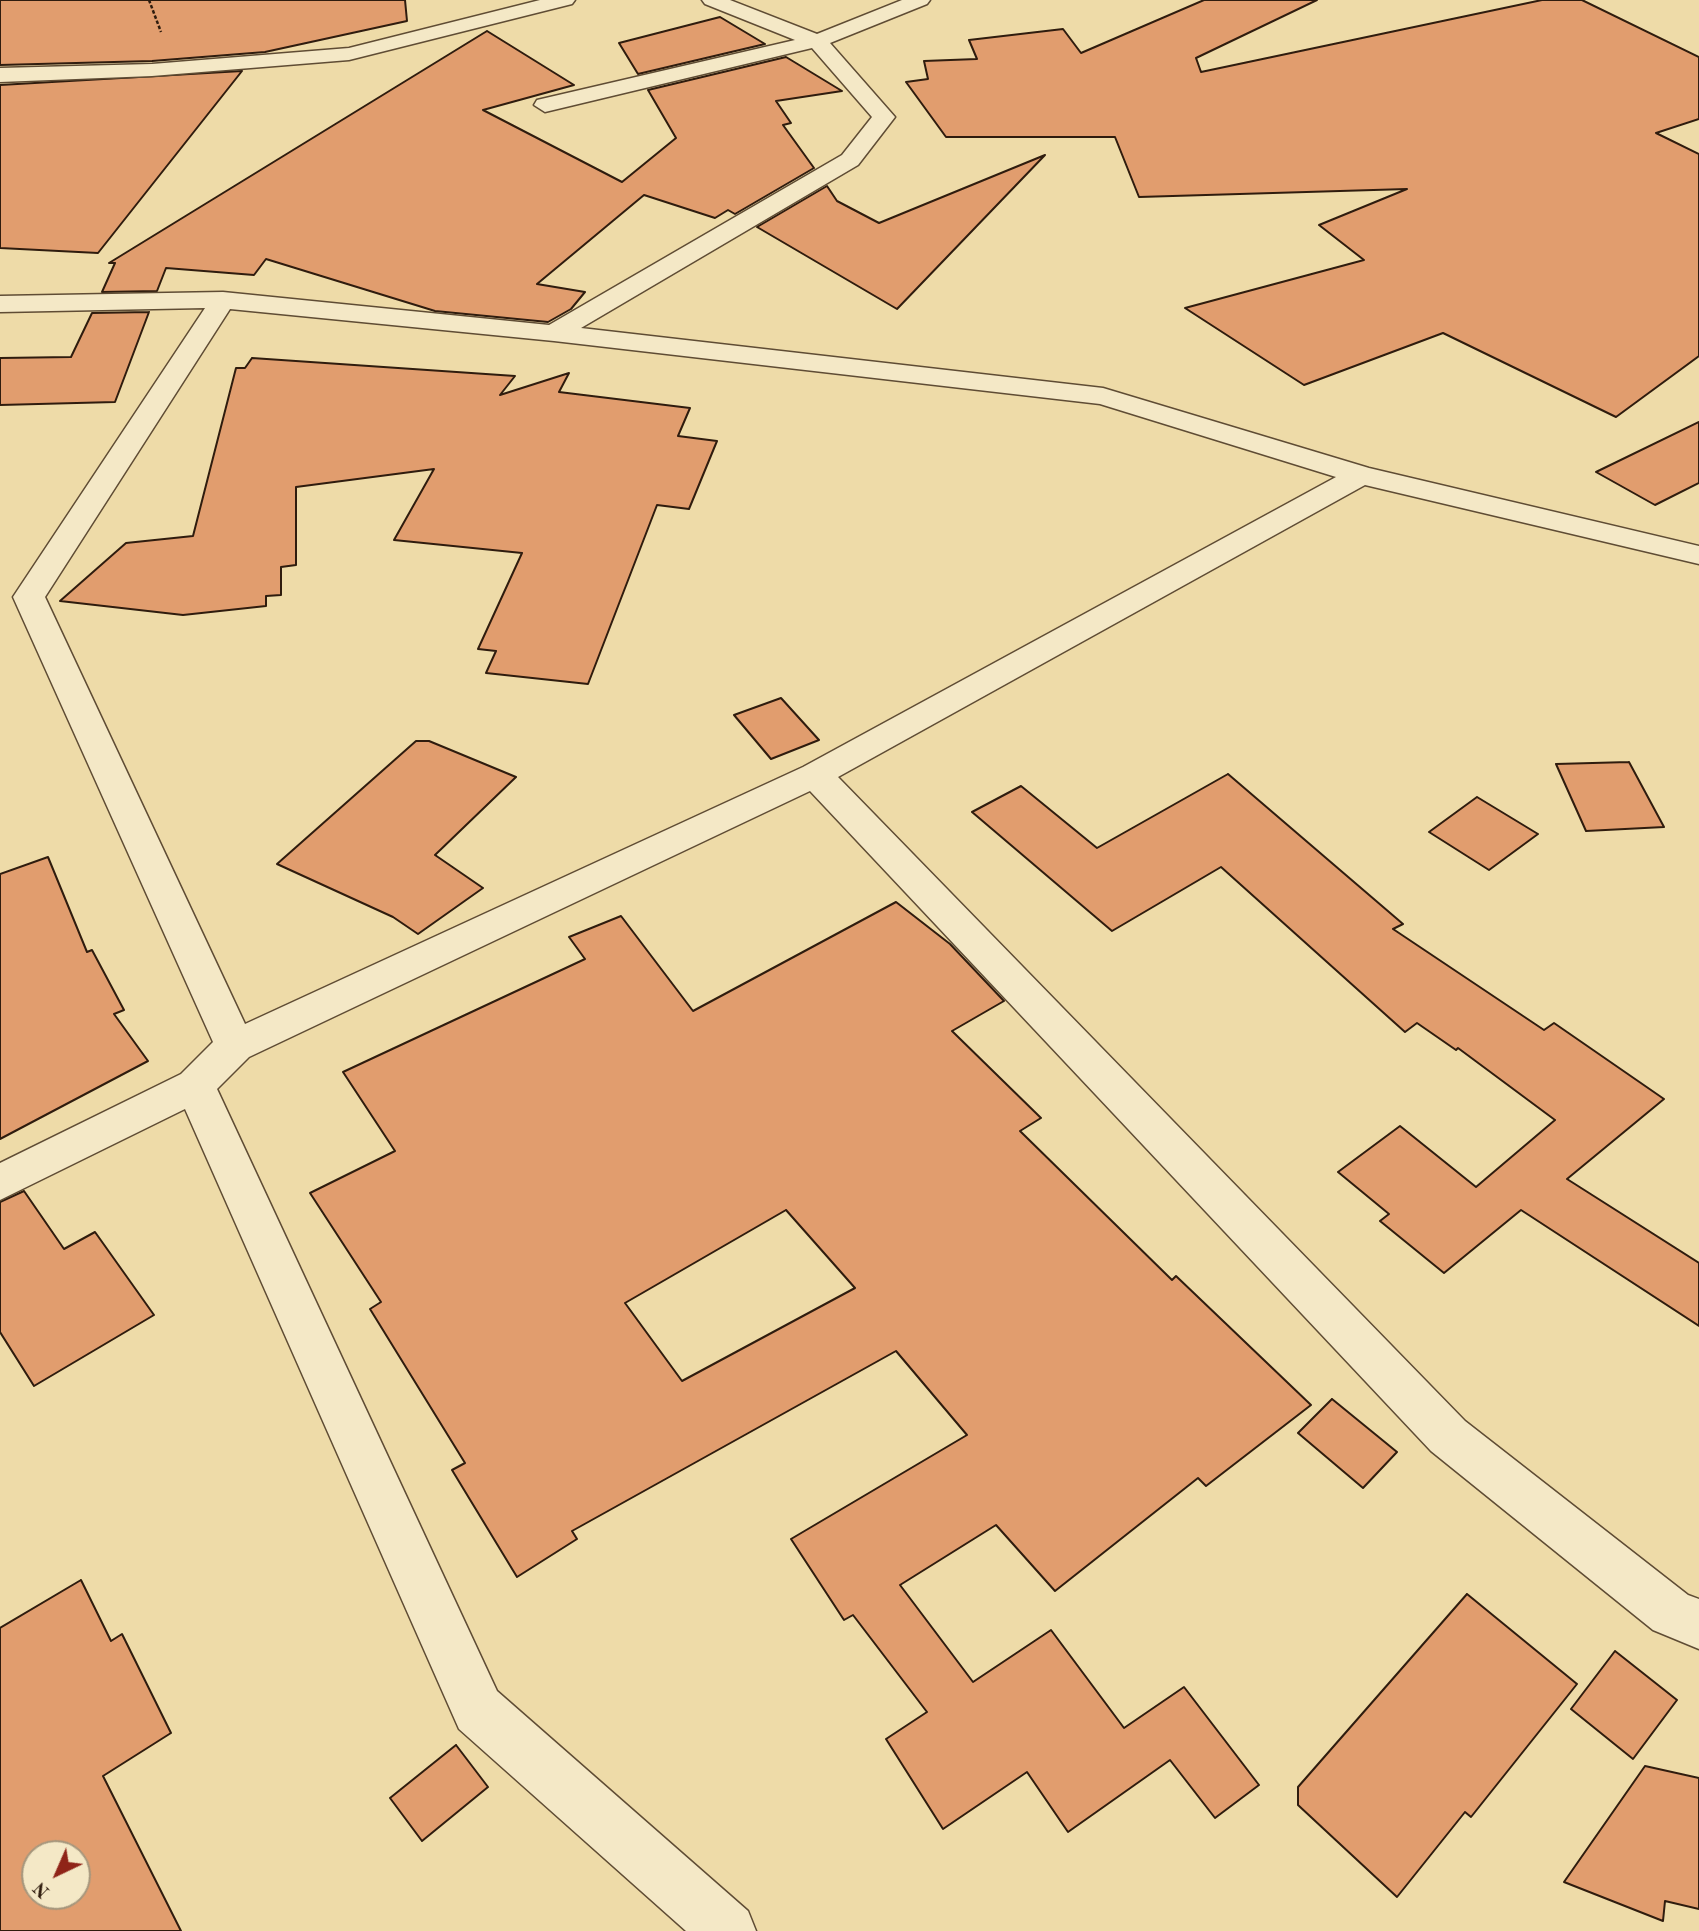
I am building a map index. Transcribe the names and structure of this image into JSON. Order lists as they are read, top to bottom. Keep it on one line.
{"north":"bottom left"}
